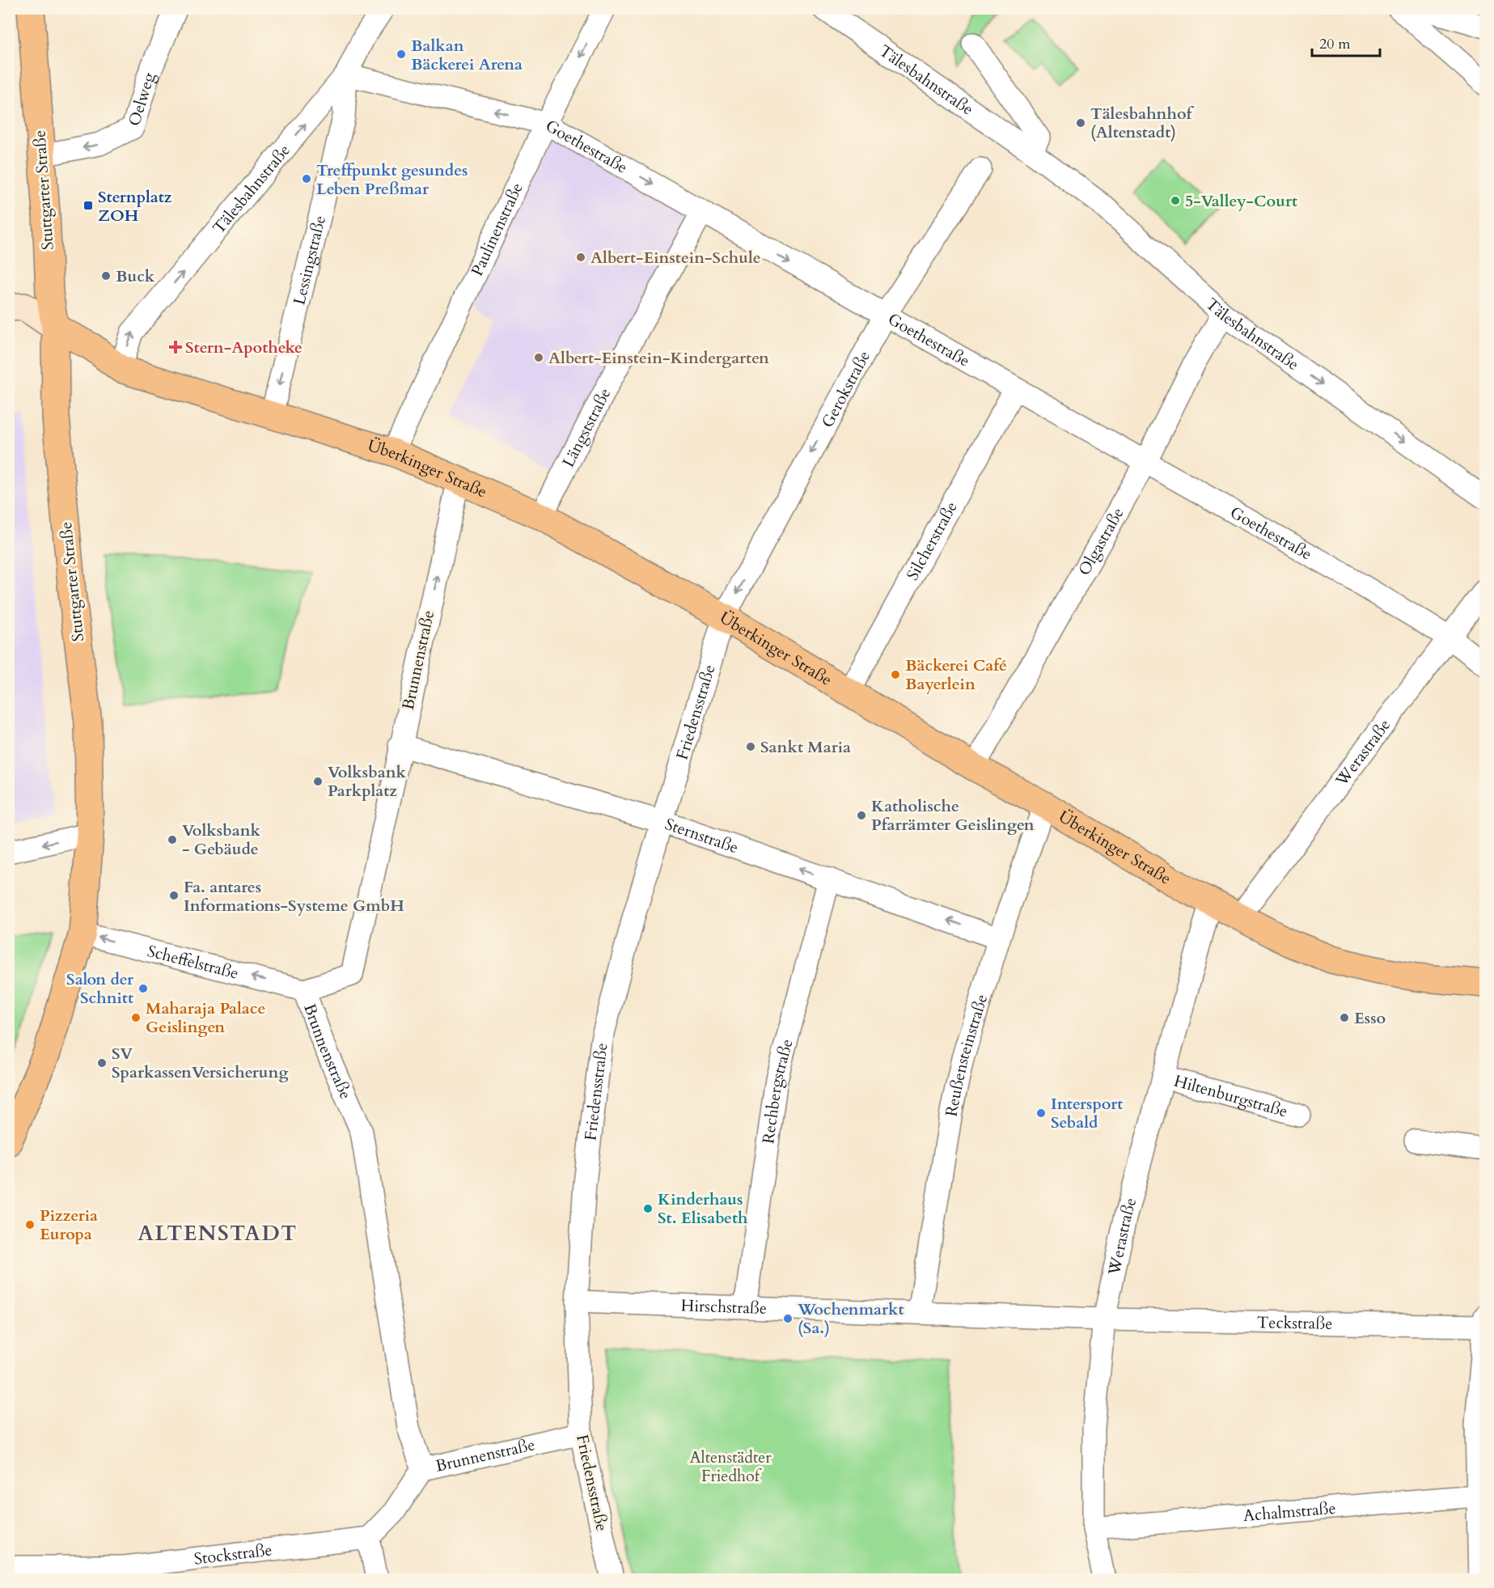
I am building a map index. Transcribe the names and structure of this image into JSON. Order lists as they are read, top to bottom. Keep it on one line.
{"streets":{"main road":["Stuttgarter Straße","Überkinger Straße"],"street":["Tälesbahnstraße","Oelweg","Goethestraße","Paulinenstraße","Lessingstraße","Gerokstraße","Längststraße","Silcherstraße","Olgastraße","Brunnenstraße","Friedensstraße","Werastraße","Sternstraße","Scheffelstraße","Reußensteinstraße","Rechbergstraße","Hiltenburgstraße","Hirschstraße","Teckstraße","Achalmstraße","Stockstraße"]},"crossings":[["Tälesbahnstraße","Goethestraße"],["Tälesbahnstraße","Lessingstraße"],["Tälesbahnstraße","Überkinger Straße"],["Tälesbahnstraße","Olgastraße"],["Oelweg","Stuttgarter Straße"],["Goethestraße","Paulinenstraße"],["Goethestraße","Lessingstraße"],["Goethestraße","Gerokstraße"],["Goethestraße","Längststraße"],["Goethestraße","Silcherstraße"],["Goethestraße","Olgastraße"],["Goethestraße","Werastraße"],["Stuttgarter Straße","Überkinger Straße"],["Stuttgarter Straße","Scheffelstraße"],["Paulinenstraße","Überkinger Straße"],["Lessingstraße","Überkinger Straße"],["Gerokstraße","Überkinger Straße"],["Gerokstraße","Friedensstraße"],["Längststraße","Überkinger Straße"],["Überkinger Straße","Silcherstraße"],["Überkinger Straße","Olgastraße"],["Überkinger Straße","Brunnenstraße"],["Überkinger Straße","Friedensstraße"],["Überkinger Straße","Werastraße"],["Überkinger Straße","Reußensteinstraße"],["Brunnenstraße","Friedensstraße"],["Brunnenstraße","Sternstraße"],["Brunnenstraße","Scheffelstraße"],["Friedensstraße","Sternstraße"],["Friedensstraße","Hirschstraße"],["Werastraße","Hiltenburgstraße"],["Werastraße","Hirschstraße"],["Werastraße","Teckstraße"],["Werastraße","Achalmstraße"],["Sternstraße","Reußensteinstraße"],["Sternstraße","Rechbergstraße"],["Reußensteinstraße","Hirschstraße"],["Rechbergstraße","Hirschstraße"],["Hirschstraße","Teckstraße"]],"one_way":["Oelweg","Lessingstraße","Gerokstraße","Sternstraße","Scheffelstraße"],"districts":["ALTENSTADT"],"parks":["Altenstädter Friedhof"],"places":{"other":["Balkan Bäckerei Arena","Tälesbahnhof (Altenstadt)","Treffpunkt gesundes Leben Preßmar","5-Valley-Court","Albert-Einstein-Schule","Buck","Albert-Einstein-Kindergarten","Bäckerei Café Bayerlein","Sankt Maria","Volksbank Parkplatz","Katholische Pfarrämter Geislingen","Volksbank - Gebäude","Fa. antares Informations-Systeme GmbH","Salon der Schnitt","Maharaja Palace Geislingen","Esso","SV SparkassenVersicherung","Intersport Sebald","Kinderhaus St. Elisabeth","Pizzeria Europa","Wochenmarkt (Sa.)"],"transit":["Sternplatz ZOH"],"health":["Stern-Apotheke"]},"scale_bar":"20 m"}
